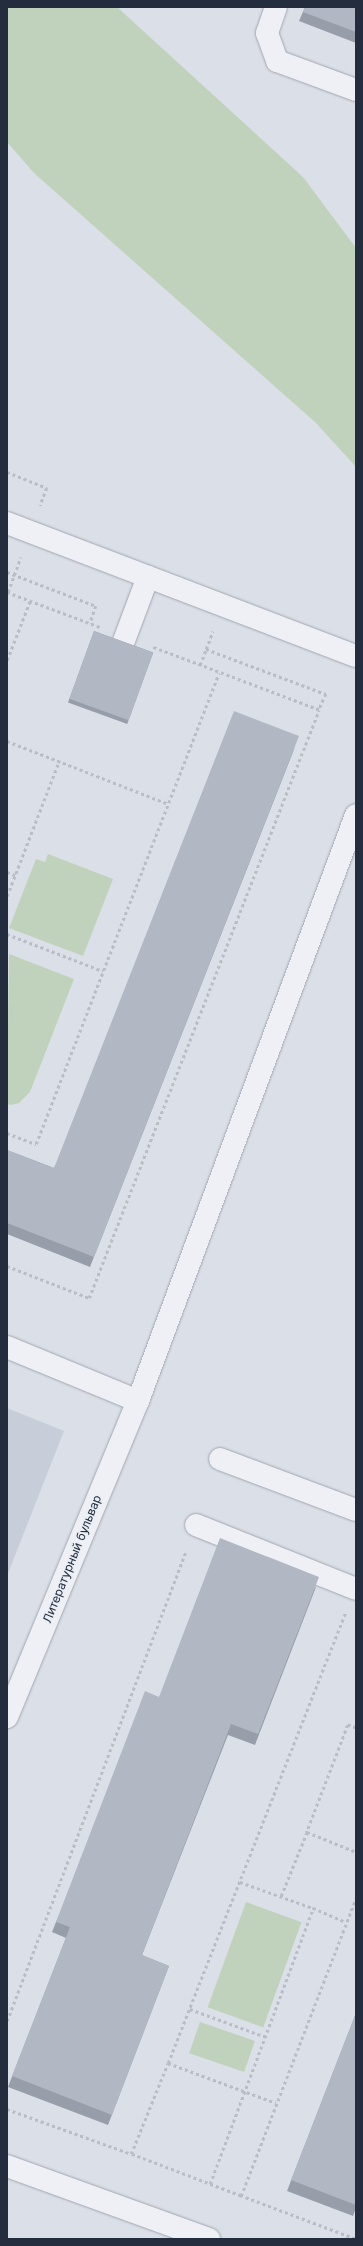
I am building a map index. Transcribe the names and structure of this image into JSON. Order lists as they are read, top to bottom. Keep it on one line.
{"streets":{"street":["Литературный бульвар"]}}
